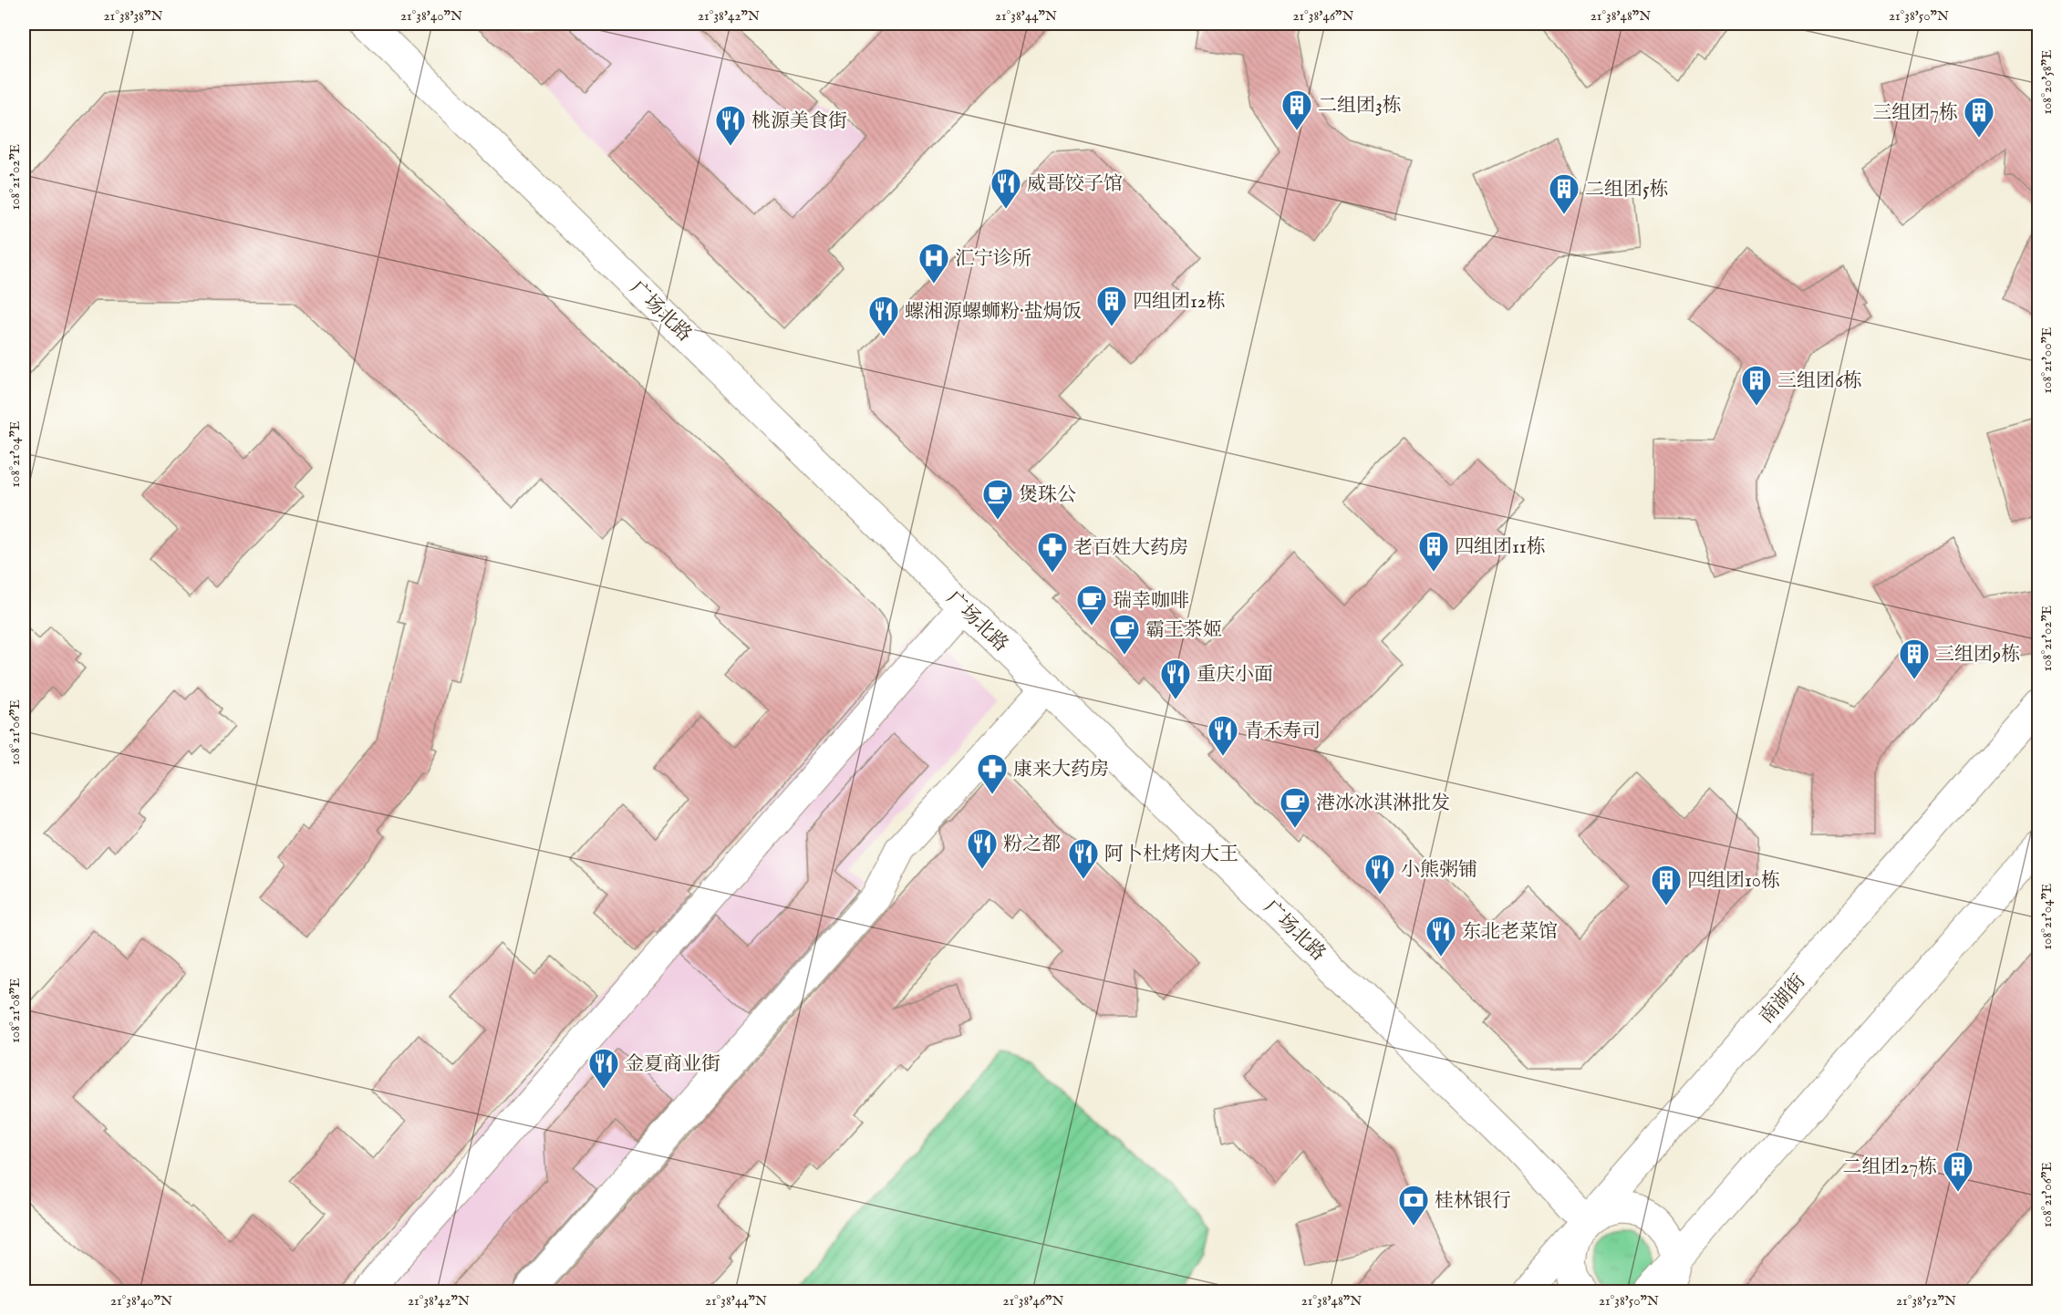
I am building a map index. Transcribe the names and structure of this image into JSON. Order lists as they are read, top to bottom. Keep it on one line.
{"streets":{"street":["广场北路","南湖街"]},"crossings":[["广场北路","南湖街"]],"places":{"building":["二组团3栋","三组团7栋","二组团5栋","四组团12栋","三组团6栋","四组团11栋","三组团9栋","四组团10栋","二组团27栋"],"restaurant":["桃源美食街","威哥饺子馆","螺湘源螺蛳粉·盐焗饭","重庆小面","青禾寿司","粉之都","阿卜杜烤肉大王","小熊粥铺","东北老菜馆","金夏商业街"],"hospital":["汇宁诊所"],"cafe":["煲珠公","瑞幸咖啡","霸王茶姬","港冰冰淇淋批发"],"pharmacy":["老百姓大药房","康来大药房"],"bank":["桂林银行"]},"coordinates":["21°38'38\"N","21°38'40\"N","21°38'42\"N","21°38'44\"N","21°38'46\"N","21°38'48\"N","21°38'50\"N","108°20'58\"E","108°21'02\"E","108°21'00\"E","108°21'04\"E","108°21'06\"E","108°21'08\"E","21°38'52\"N"]}
